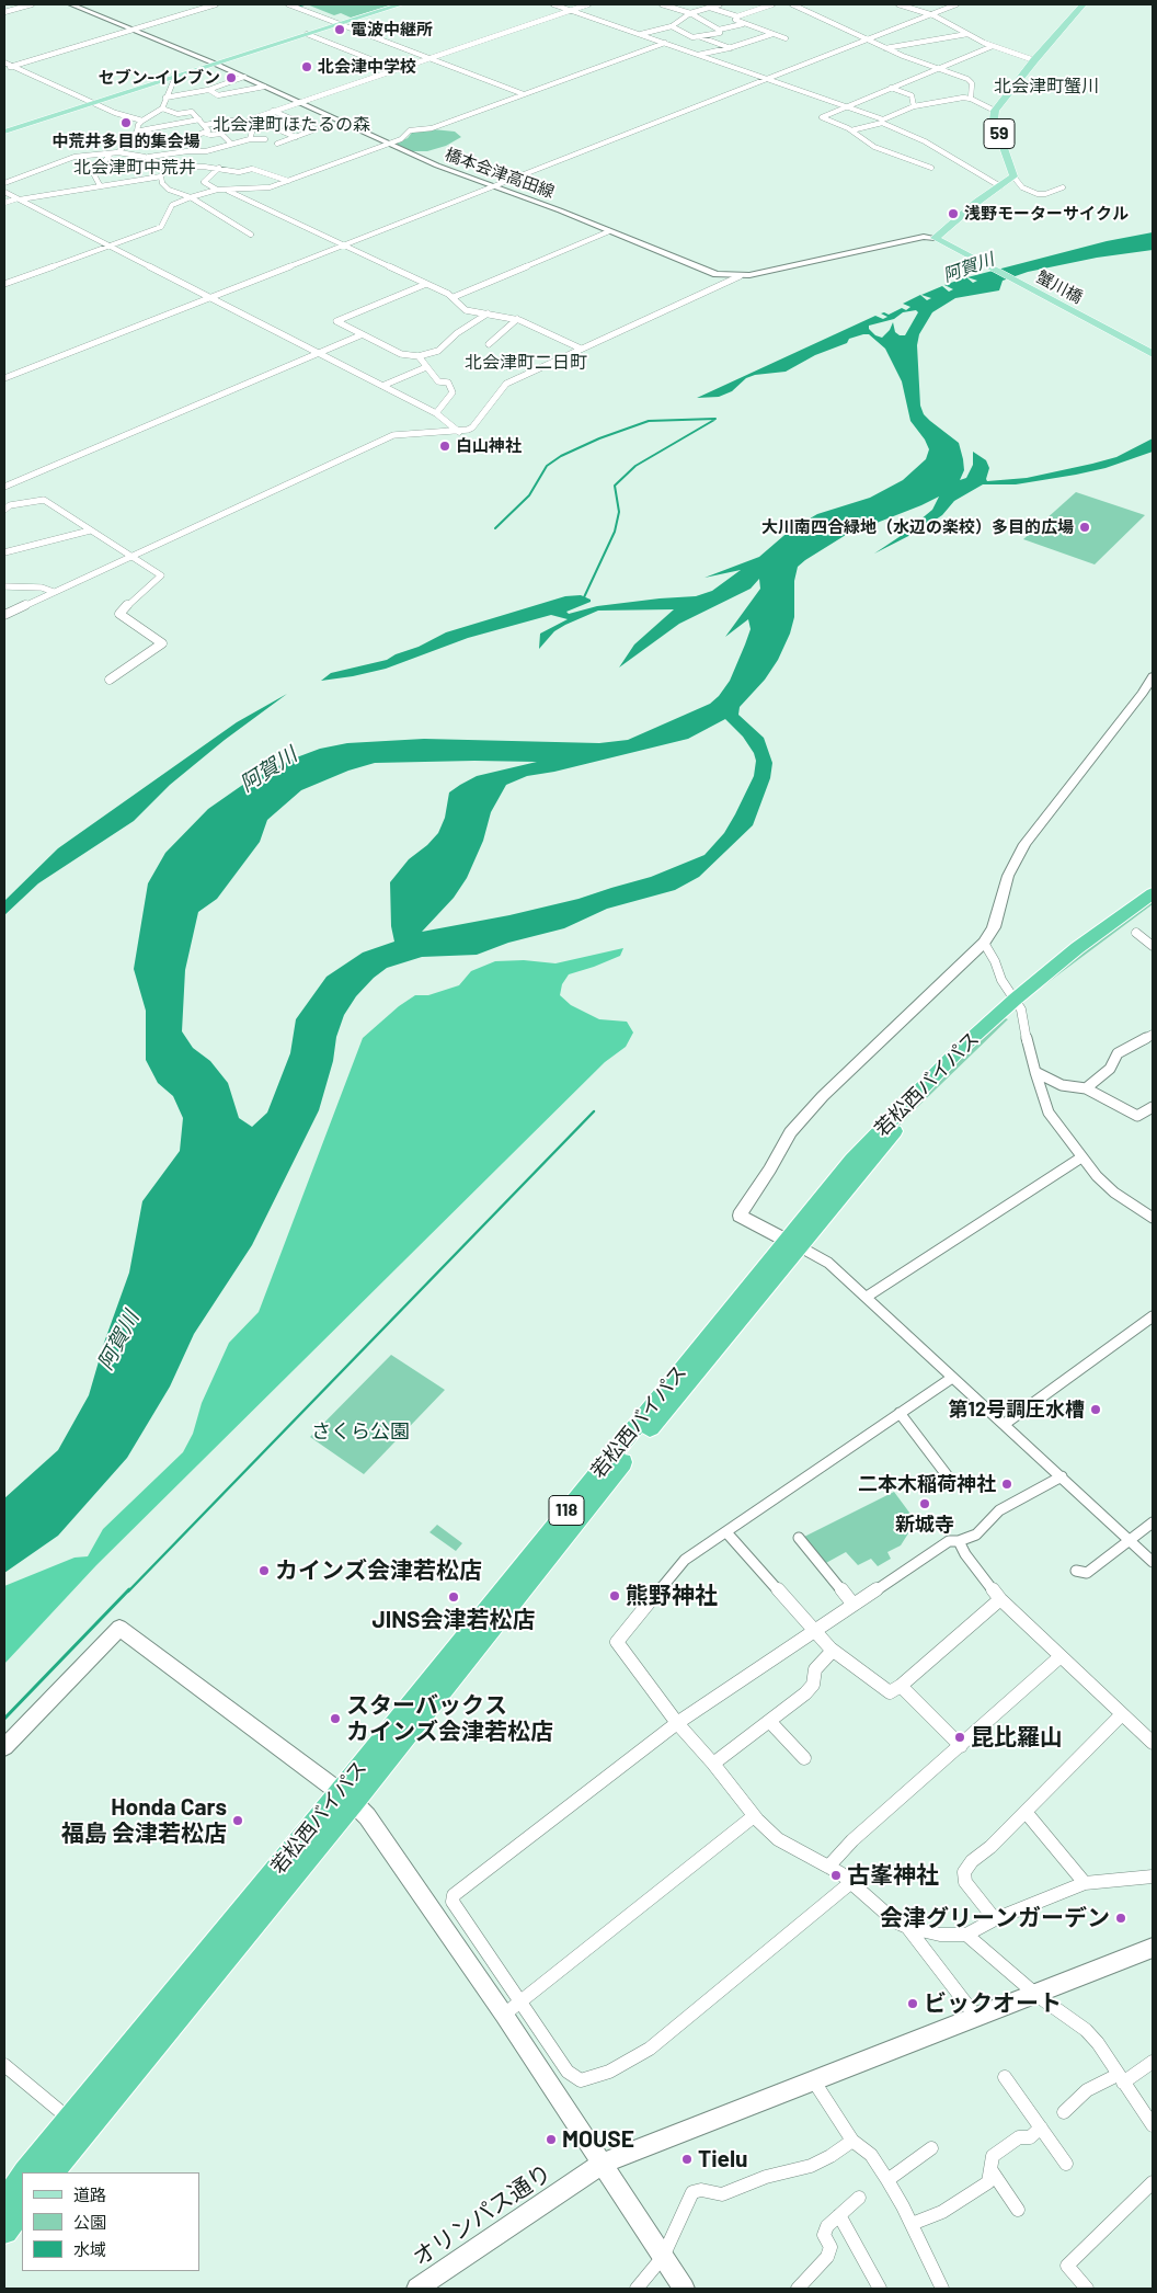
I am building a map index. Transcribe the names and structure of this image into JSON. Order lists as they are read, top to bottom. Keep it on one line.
{"streets":{"highway":["若松西バイパス","118"],"main road":["59","蟹川橋"],"street":["橋本会津高田線","オリンパス通り"]},"crossings":[["59","橋本会津高田線"],["59","蟹川橋"],["橋本会津高田線","蟹川橋"]],"districts":["北会津町蟹川","北会津町ほたるの森","北会津町中荒井","北会津町二日町"],"water":["阿賀川"],"parks":["さくら公園"],"places":["電波中継所","北会津中学校","セブン-イレブン","中荒井多目的集会場","浅野モーターサイクル","白山神社","大川南四合緑地（水辺の楽校）多目的広場","第12号調圧水槽","二本木稲荷神社","新城寺","カインズ会津若松店","熊野神社","JINS会津若松店","スターバックス カインズ会津若松店","昆比羅山","Honda Cars 福島 会津若松店","古峯神社","会津グリーンガーデン","ビックオート","MOUSE","Tielu"],"legend":["道路","公園","水域"]}
